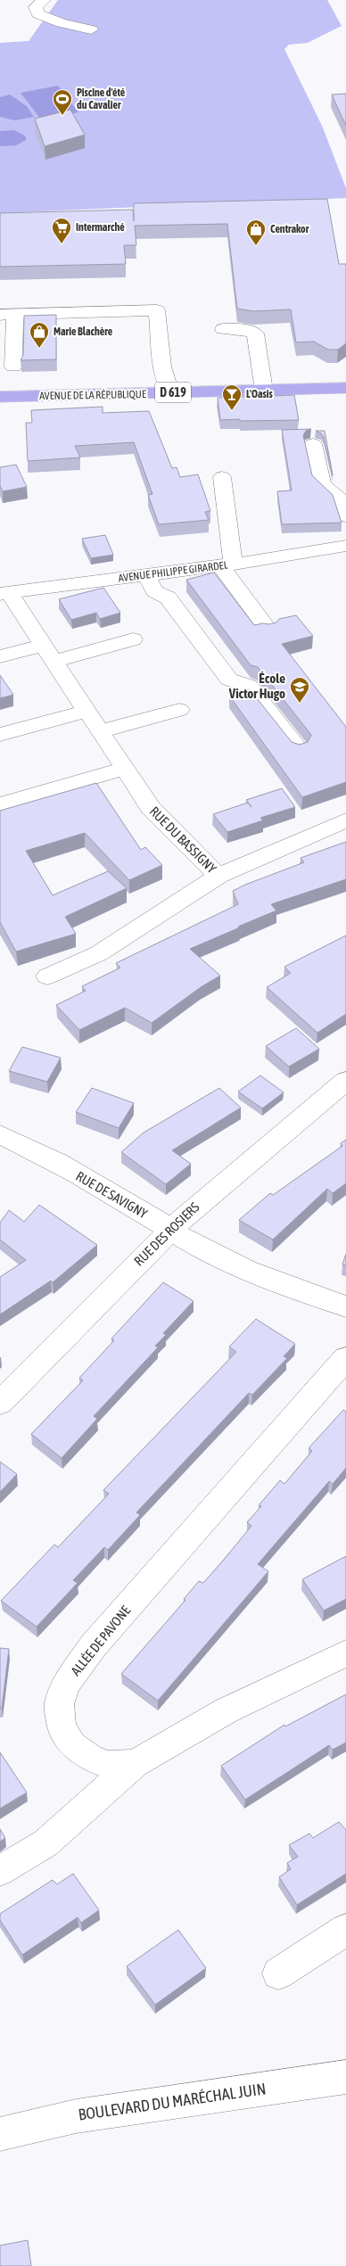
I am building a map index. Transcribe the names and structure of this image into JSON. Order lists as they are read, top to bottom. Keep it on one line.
{"streets":{"main road":["D 619","AVENUE DE LA RÉPUBLIQUE"],"street":["AVENUE PHILIPPE GIRARDEL","RUE DU BASSIGNY","RUE DE SAVIGNY","RUE DES ROSIERS","ALLÉE DE PAVONE","BOULEVARD DU MARÉCHAL JUIN"]},"crossings":[["AVENUE PHILIPPE GIRARDEL","RUE DU BASSIGNY"],["RUE DE SAVIGNY","RUE DES ROSIERS"]],"places":{"sports":["Piscine d'été du Cavalier"],"supermarket":["Intermarché"],"shop":["Centrakor","Marie Blachère"],"bar":["L'Oasis"],"school or university":["École Victor Hugo"]}}
